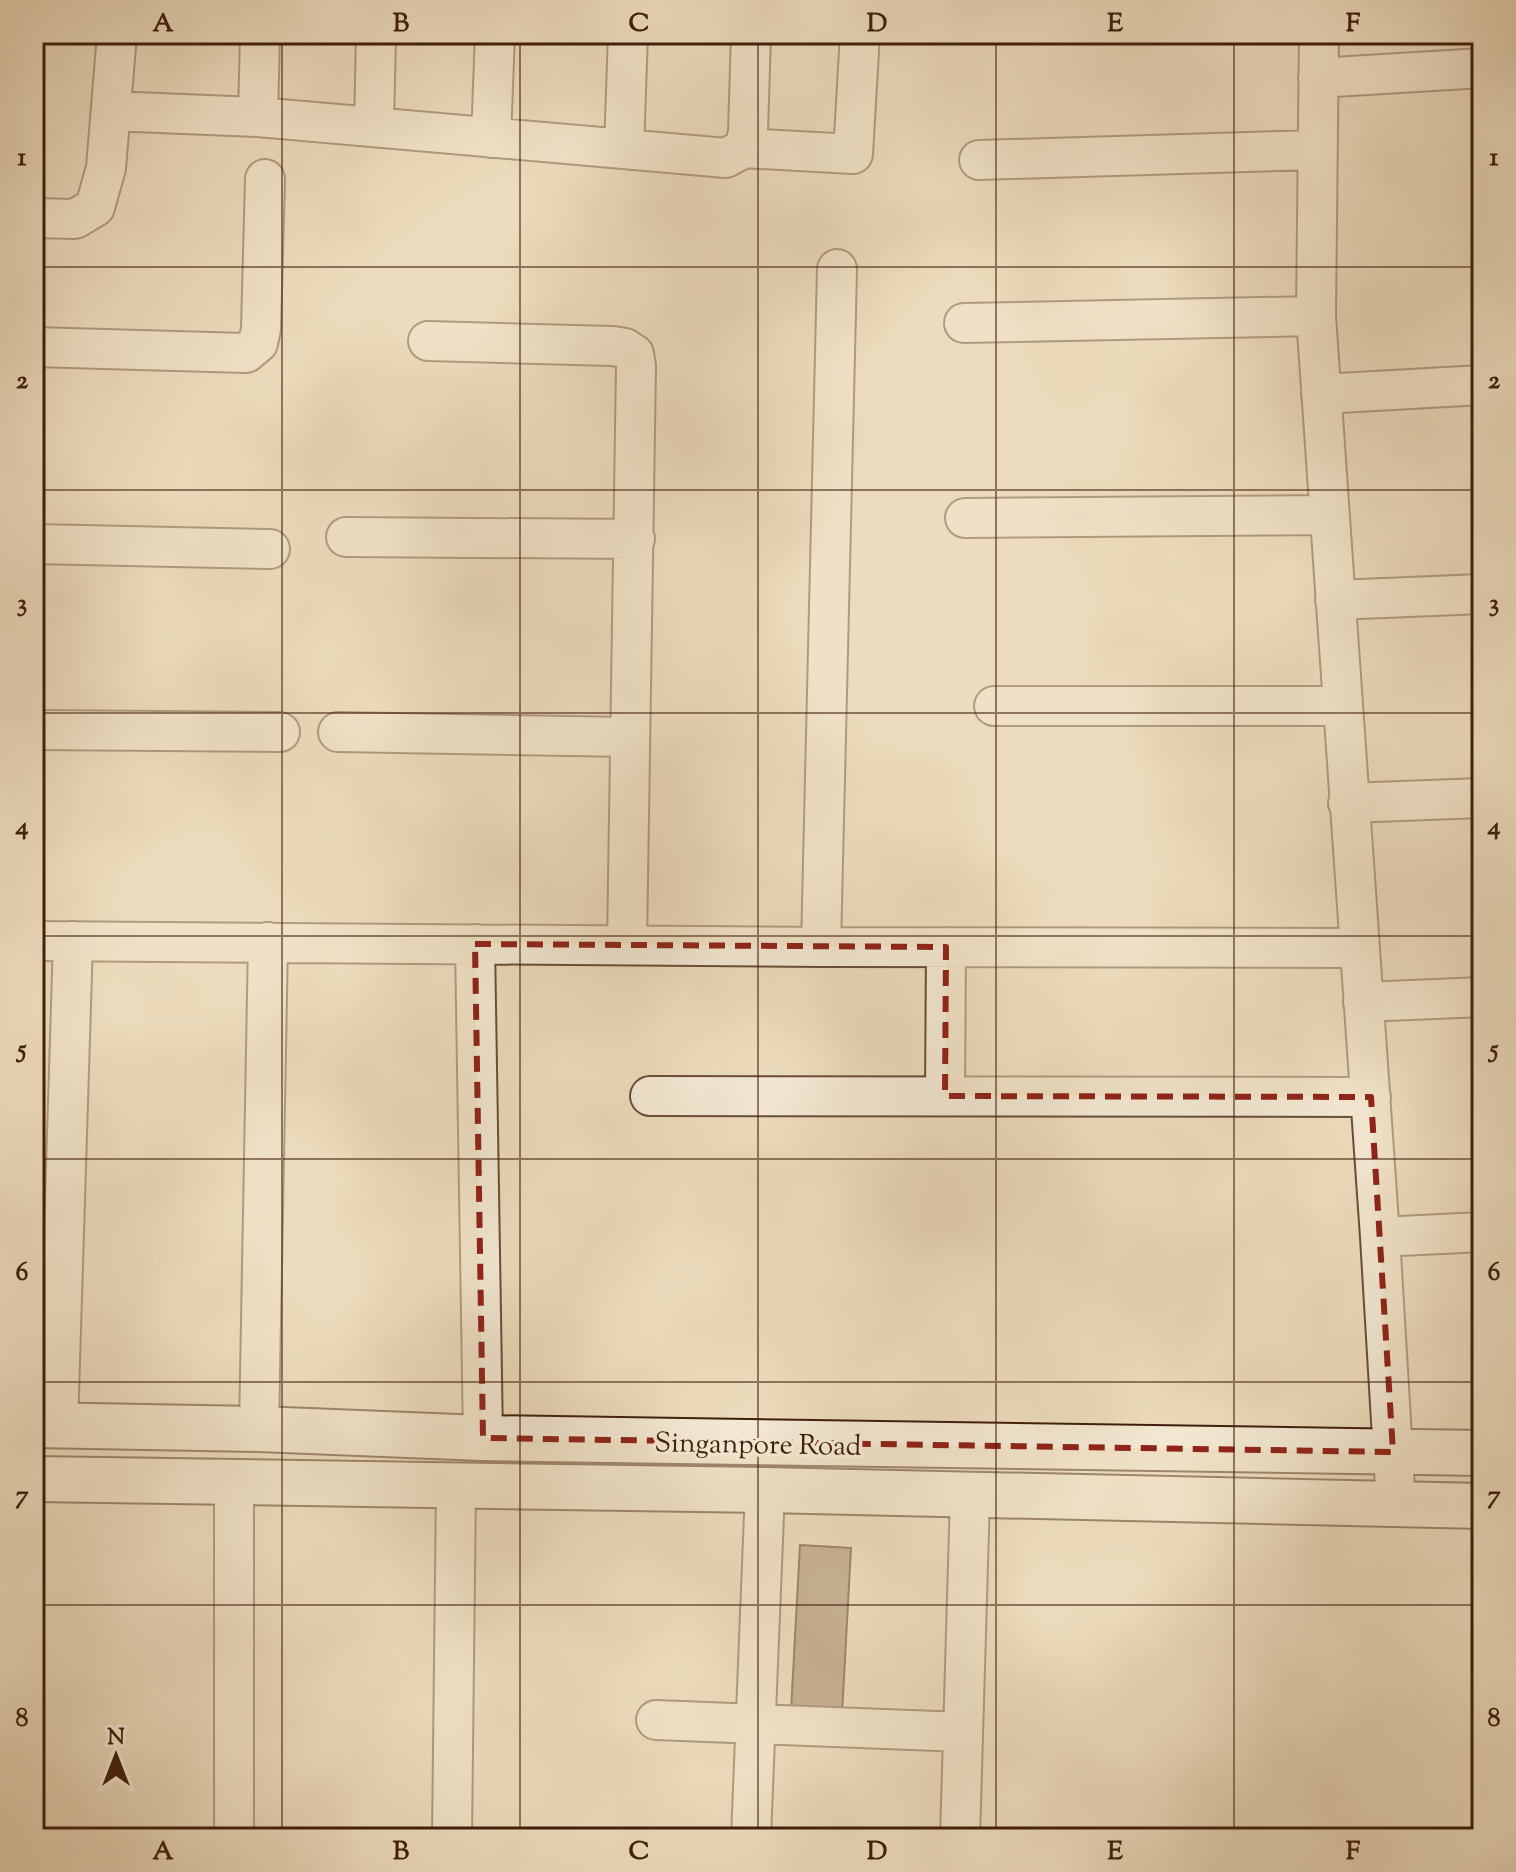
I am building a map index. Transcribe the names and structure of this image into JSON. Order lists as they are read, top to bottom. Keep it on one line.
{"streets":{"main road":["Singanpore Road"]},"north":"top","grid":{"columns":["A","B","C","D","E","F"],"rows":["1","2","3","4","5","6","7","8"]}}
